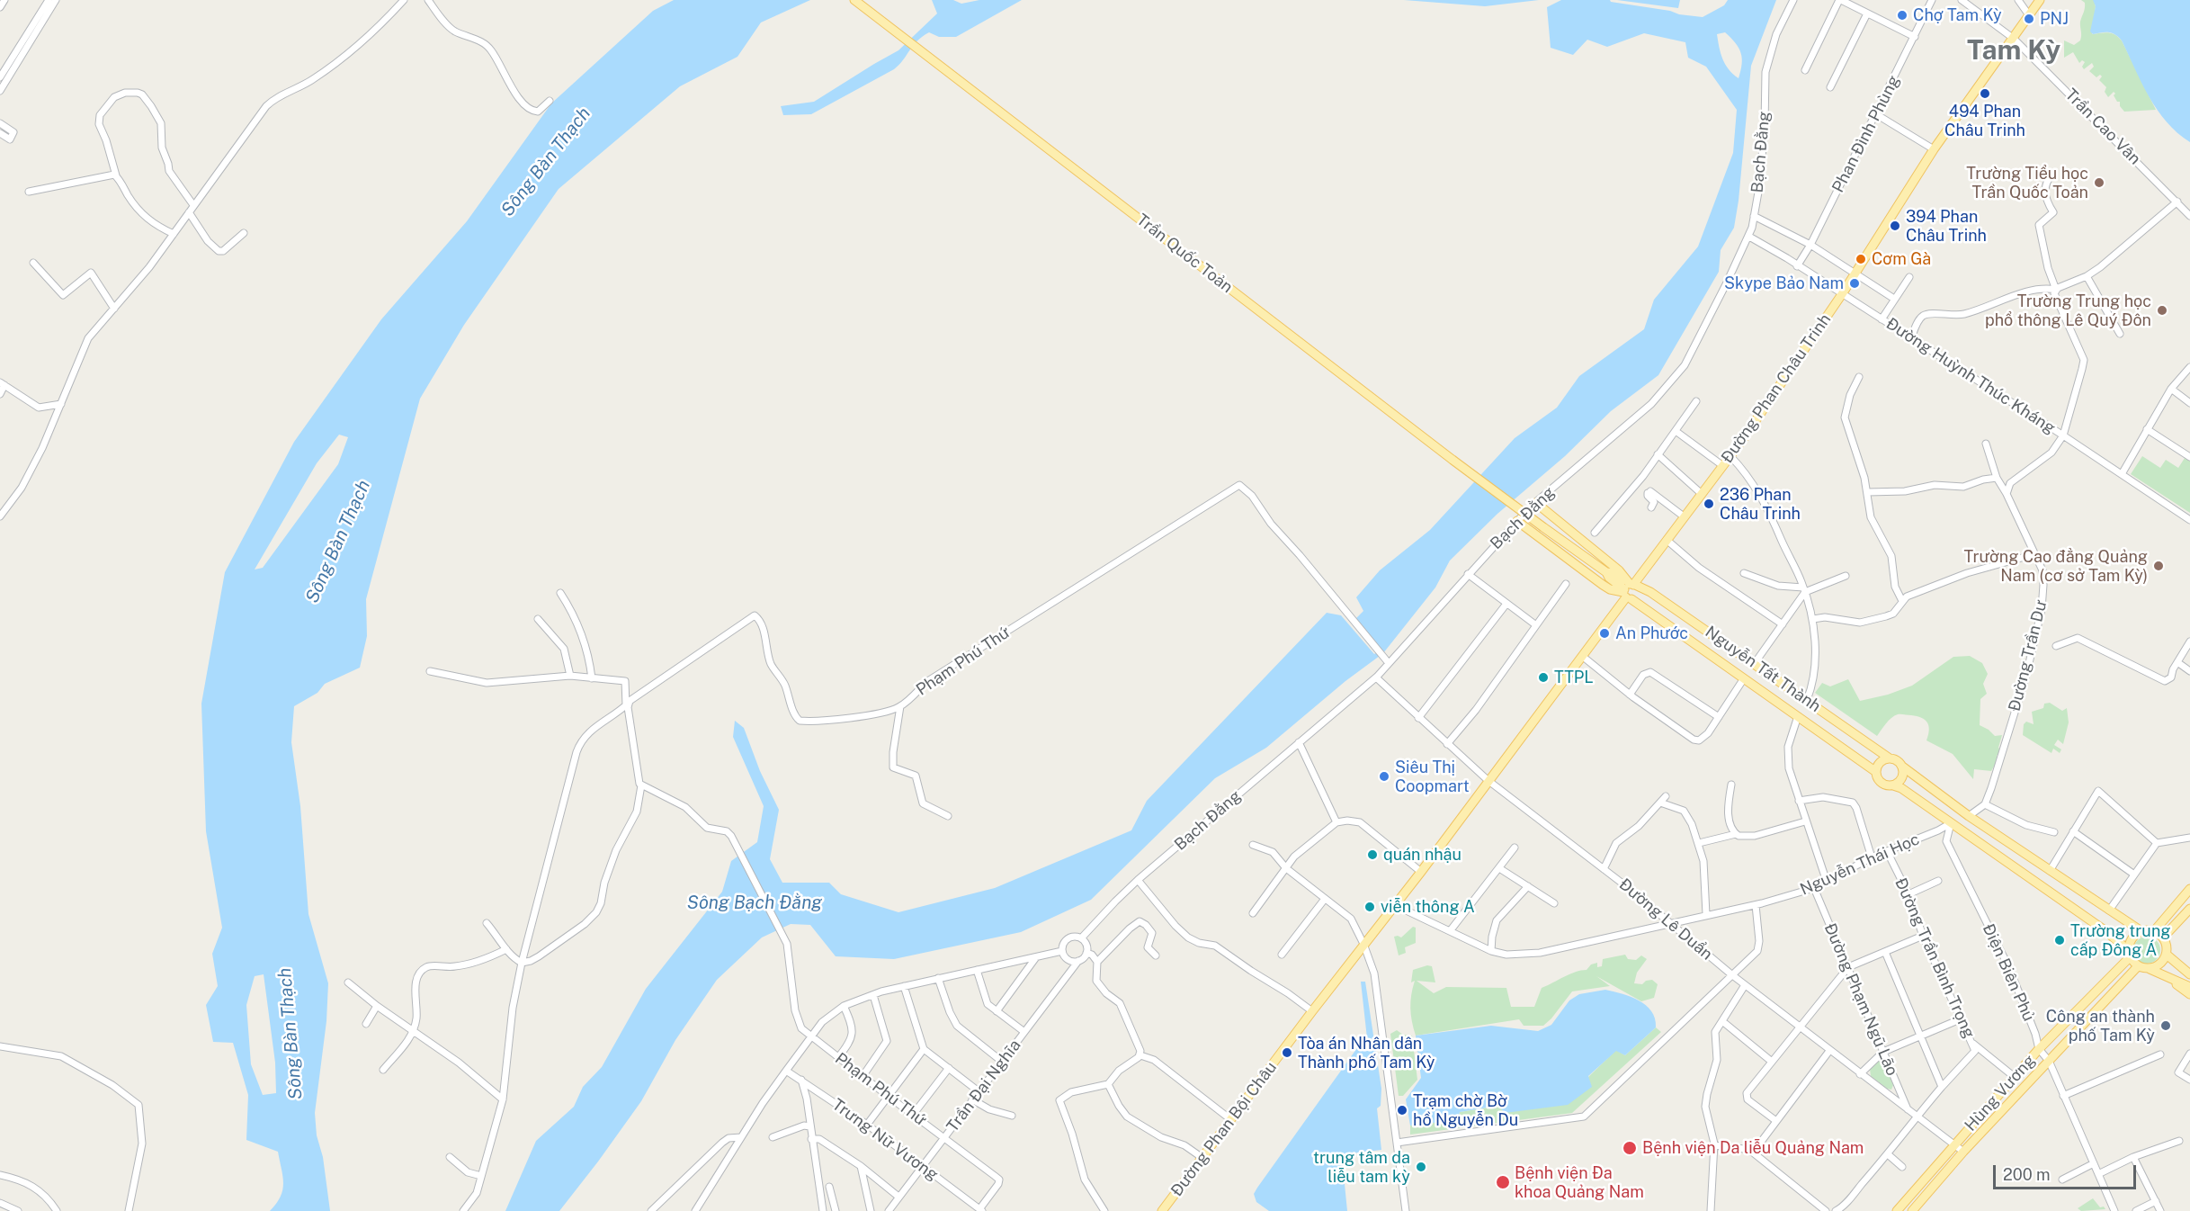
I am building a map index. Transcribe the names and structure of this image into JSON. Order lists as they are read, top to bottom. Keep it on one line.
{"streets":{"main road":["Trần Quốc Toản","Đường Phan Châu Trinh","Nguyễn Tất Thành","Hùng Vương","Đường Phan Bội Châu"],"street":["Trần Cao Vân","Phan Đình Phùng","Bạch Đằng","Đường Huỳnh Thúc Kháng","Đường Trần Dư","Phạm Phú Thứ","Nguyễn Thái Học","Đường Lê Duẩn","Đường Trần Bình Trọng","Điện Biên Phủ","Đường Phạm Ngũ Lão","Trần Đại Nghĩa","Trưng Nữ Vương"]},"crossings":[["Trần Cao Vân","Đường Phan Châu Trinh"],["Phan Đình Phùng","Đường Huỳnh Thúc Kháng"],["Bạch Đằng","Đường Huỳnh Thúc Kháng"],["Bạch Đằng","Phạm Phú Thứ"],["Bạch Đằng","Đường Lê Duẩn"],["Bạch Đằng","Trần Đại Nghĩa"],["Trần Quốc Toản","Đường Phan Châu Trinh"],["Trần Quốc Toản","Nguyễn Tất Thành"],["Đường Huỳnh Thúc Kháng","Đường Phan Châu Trinh"],["Đường Phan Châu Trinh","Nguyễn Tất Thành"],["Đường Phan Châu Trinh","Nguyễn Thái Học"],["Đường Phan Châu Trinh","Đường Lê Duẩn"],["Đường Phan Châu Trinh","Đường Phan Bội Châu"],["Phạm Phú Thứ","Trần Đại Nghĩa"],["Phạm Phú Thứ","Trưng Nữ Vương"],["Nguyễn Thái Học","Đường Lê Duẩn"],["Nguyễn Thái Học","Đường Trần Bình Trọng"],["Nguyễn Thái Học","Điện Biên Phủ"],["Nguyễn Thái Học","Đường Phạm Ngũ Lão"],["Đường Lê Duẩn","Đường Phạm Ngũ Lão"],["Đường Lê Duẩn","Hùng Vương"],["Điện Biên Phủ","Hùng Vương"],["Trần Đại Nghĩa","Trưng Nữ Vương"]],"districts":["Tam Kỳ"],"water":["Sông Bàn Thạch","Sông Bạch Đằng"],"places":["Chợ Tam Kỳ","PNJ","494 Phan Châu Trinh","Trường Tiểu học Trần Quốc Toản","394 Phan Châu Trinh","Cơm Gà","Skype Bảo Nam","Trường Trung học phổ thông Lê Quý Đôn","236 Phan Châu Trinh","Trường Cao đẳng Quảng Nam (cơ sở Tam Kỳ)","An Phước","TTPL","Siêu Thị Coopmart","quán nhậu","viễn thông A","Trường trung cấp Đông Á","Công an thành phố Tam Kỳ","Tòa án Nhân dân Thành phố Tam Kỳ","Trạm chờ Bờ hồ Nguyễn Du","Bệnh viện Da liễu Quảng Nam","trung tâm da liễu tam kỳ","Bệnh viện Đa khoa Quảng Nam"],"scale_bar":"200 m"}
